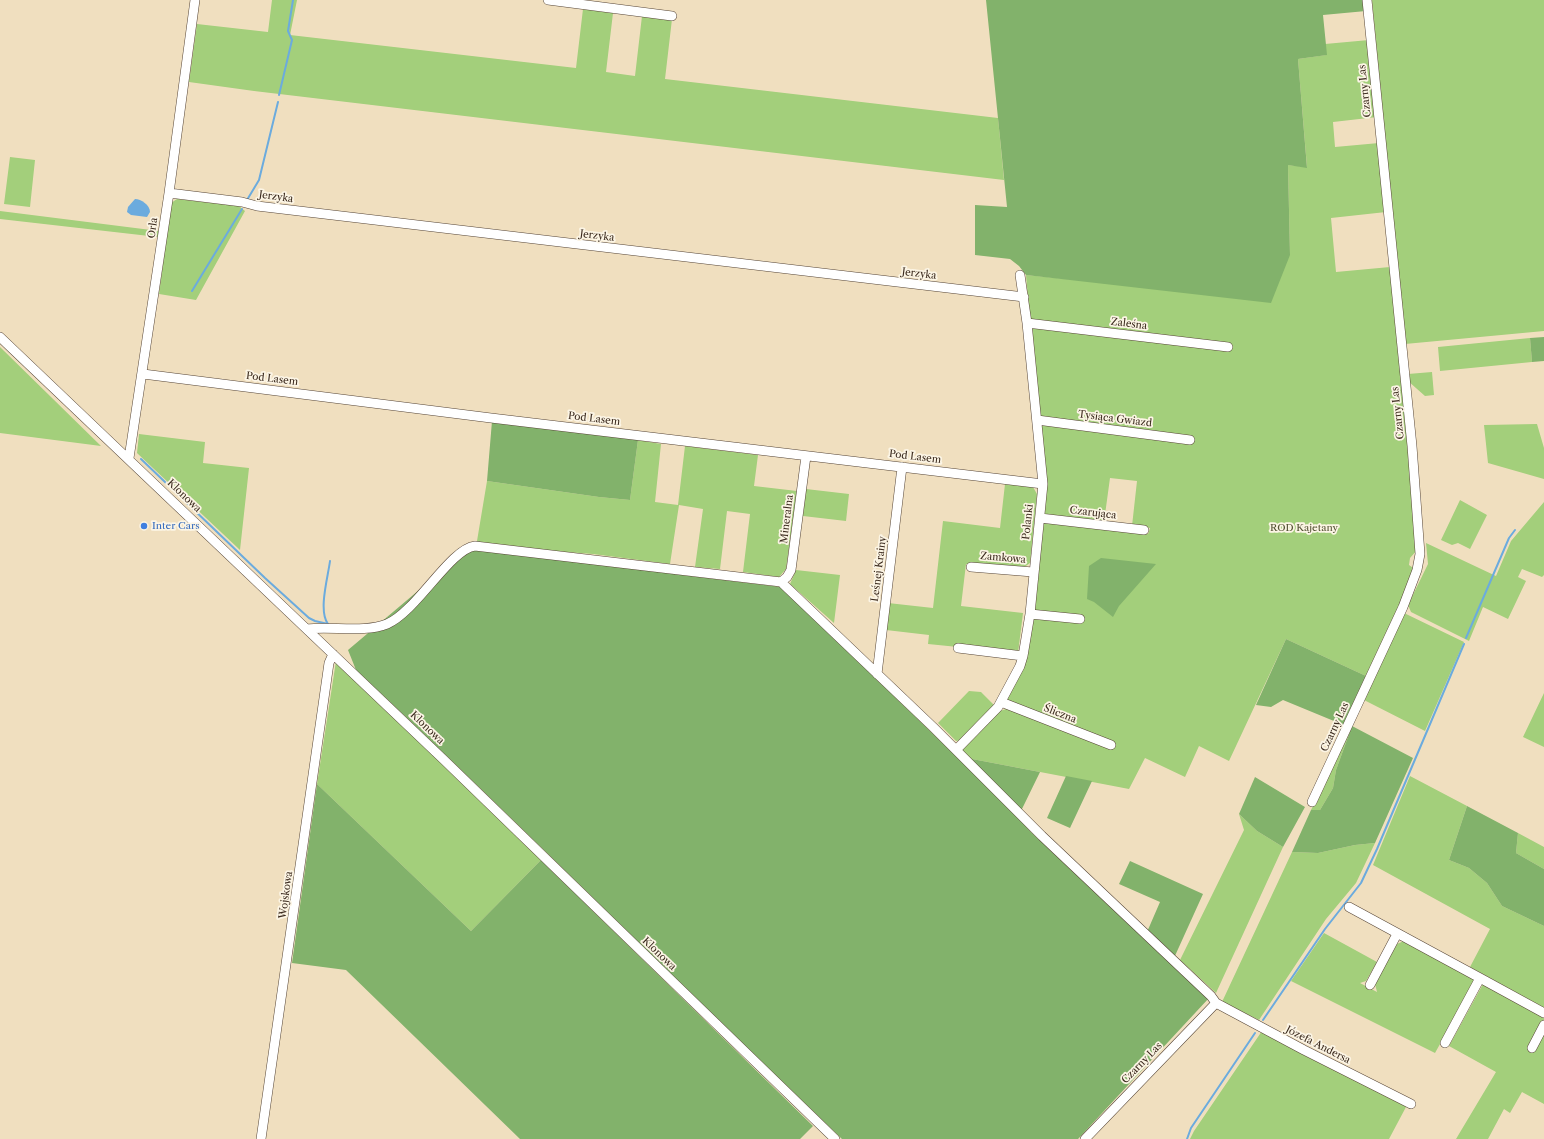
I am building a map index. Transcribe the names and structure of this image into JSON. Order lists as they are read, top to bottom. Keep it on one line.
{"streets":{"street":["Czarny Las","Jerzyka","Orla","Zaleśna","Pod Lasem","Tysiąca Gwiazd","Klonowa","Czarująca","Mineralna","Polanki","Zamkowa","Leśnej Krainy","Śliczna","Wojskowa","Józefa Andersa"]},"crossings":[["Czarny Las","Józefa Andersa"],["Jerzyka","Orla"],["Jerzyka","Polanki"],["Orla","Pod Lasem"],["Orla","Klonowa"],["Zaleśna","Polanki"],["Pod Lasem","Mineralna"],["Pod Lasem","Polanki"],["Pod Lasem","Leśnej Krainy"],["Tysiąca Gwiazd","Polanki"],["Klonowa","Wojskowa"],["Czarująca","Polanki"],["Polanki","Zamkowa"],["Polanki","Śliczna"]],"parks":["ROD Kajetany"],"places":["Inter Cars"]}
